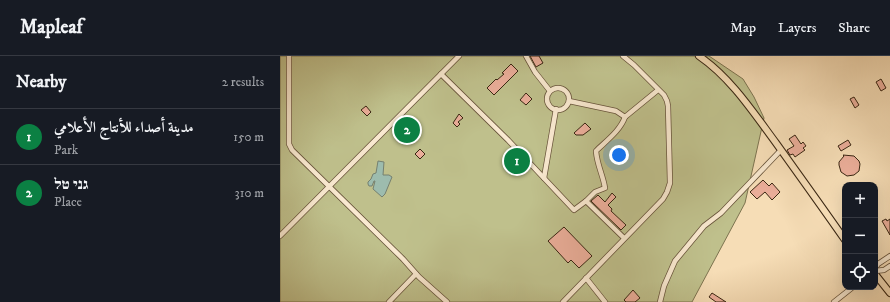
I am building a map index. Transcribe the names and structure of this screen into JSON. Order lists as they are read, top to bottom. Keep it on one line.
{"page":{"header":"Mapleaf","nav":["Map","Layers","Share"],"heading":["Nearby","2 results"],"list":[{"mark":"1","name":"مدينة أصداء للأنتاج الأعلامي","note":"Park","value":"150 m"},{"mark":"2","name":"גני טל","note":"Place","value":"310 m"}],"pins":["2","1"],"map_buttons":["+","−"]}}
